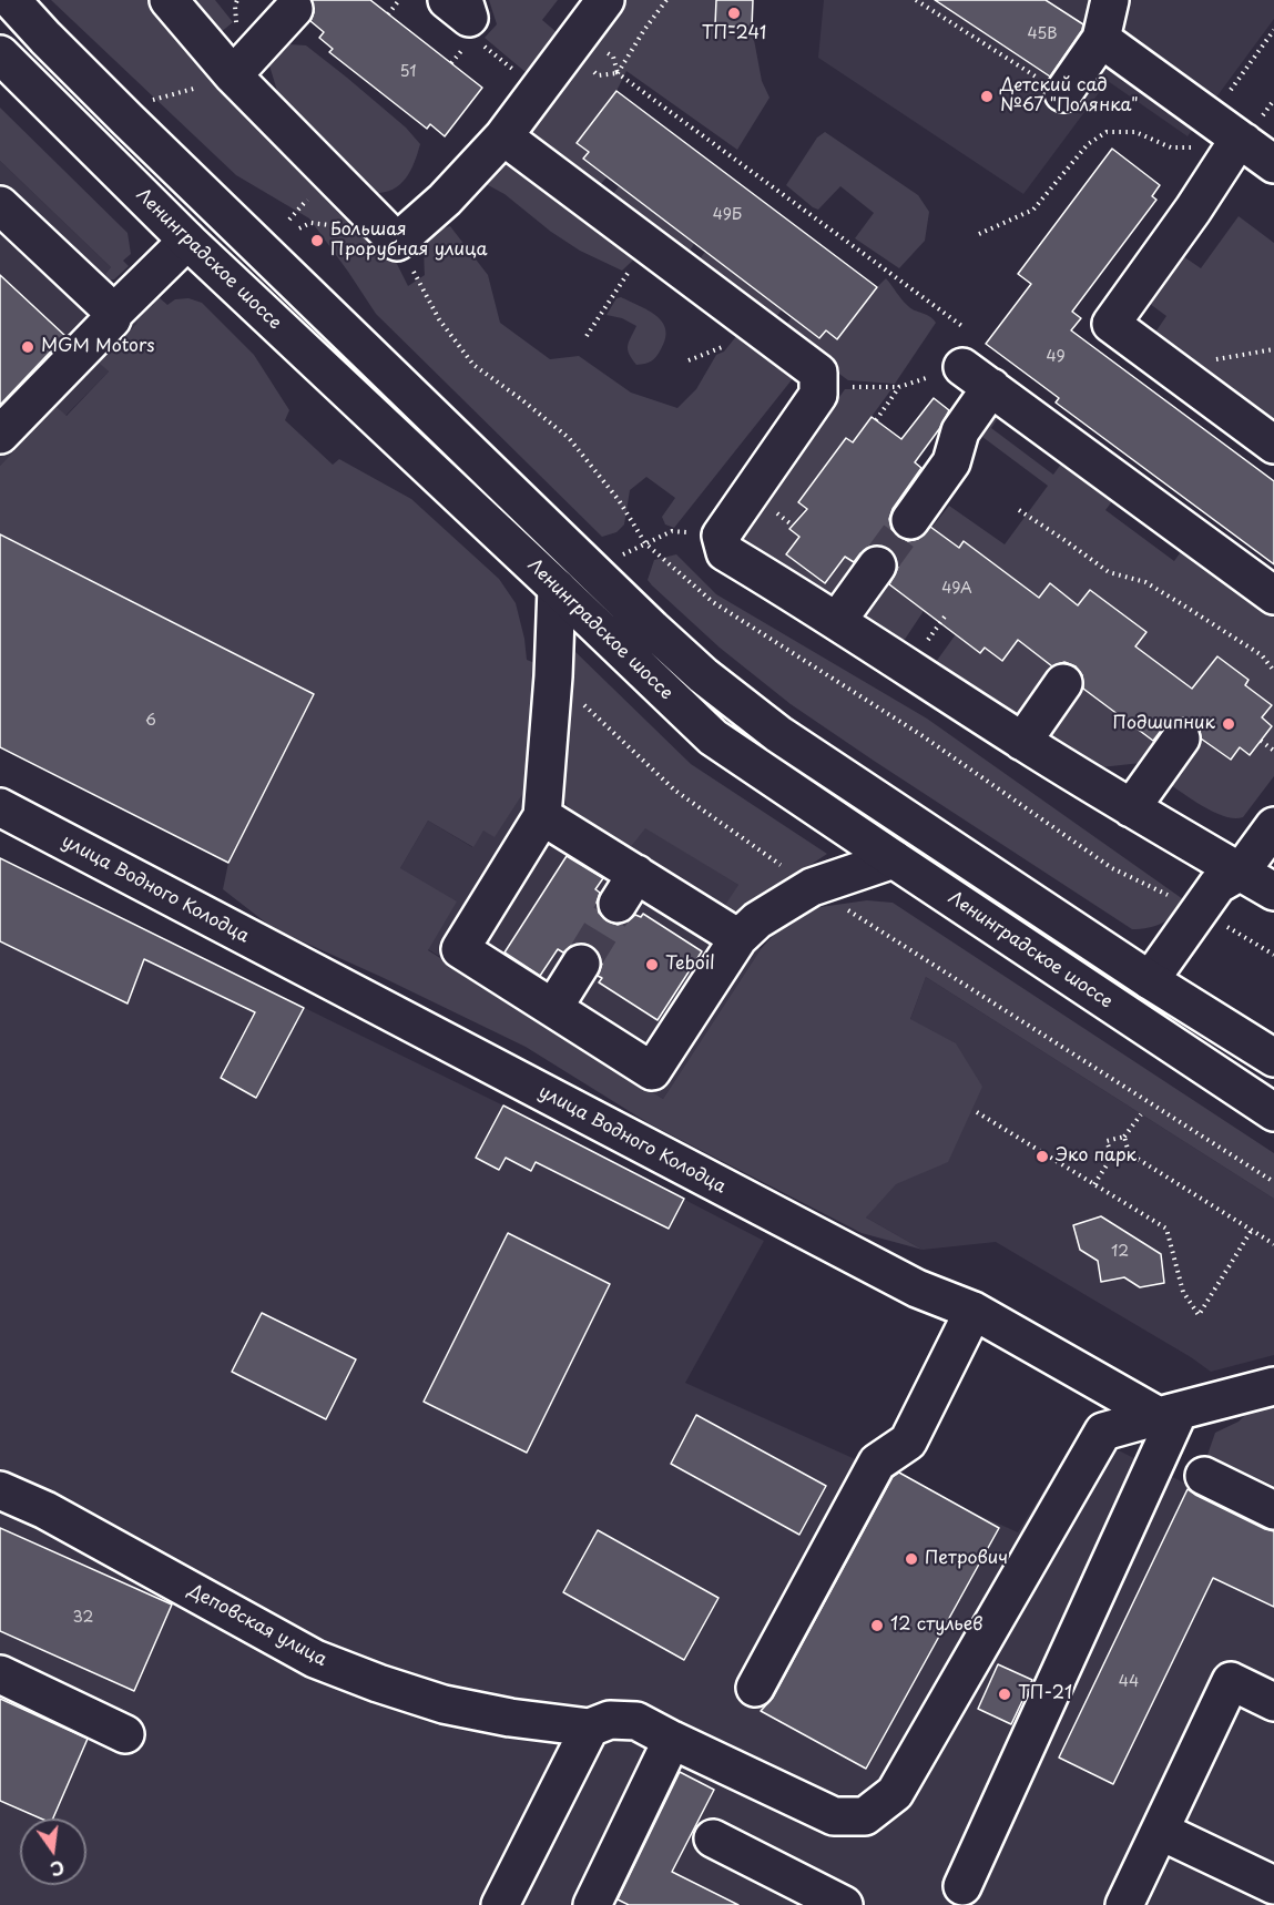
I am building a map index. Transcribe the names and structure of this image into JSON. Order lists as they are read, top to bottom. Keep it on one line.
{"streets":{"main road":["Ленинградское шоссе","улица Водного Колодца","Деповская улица"]},"crossings":[["улица Водного Колодца","Деповская улица"]],"places":["ТП-241","Детский сад №67 \"Полянка\"","Большая Прорубная улица","MGM Motors","Подшипник","Teboil","Эко парк","Петрович","12 стульев","ТП-21"],"house_numbers":["45В","51","49Б","49","49А","6","12","32","44"],"north":"bottom"}
